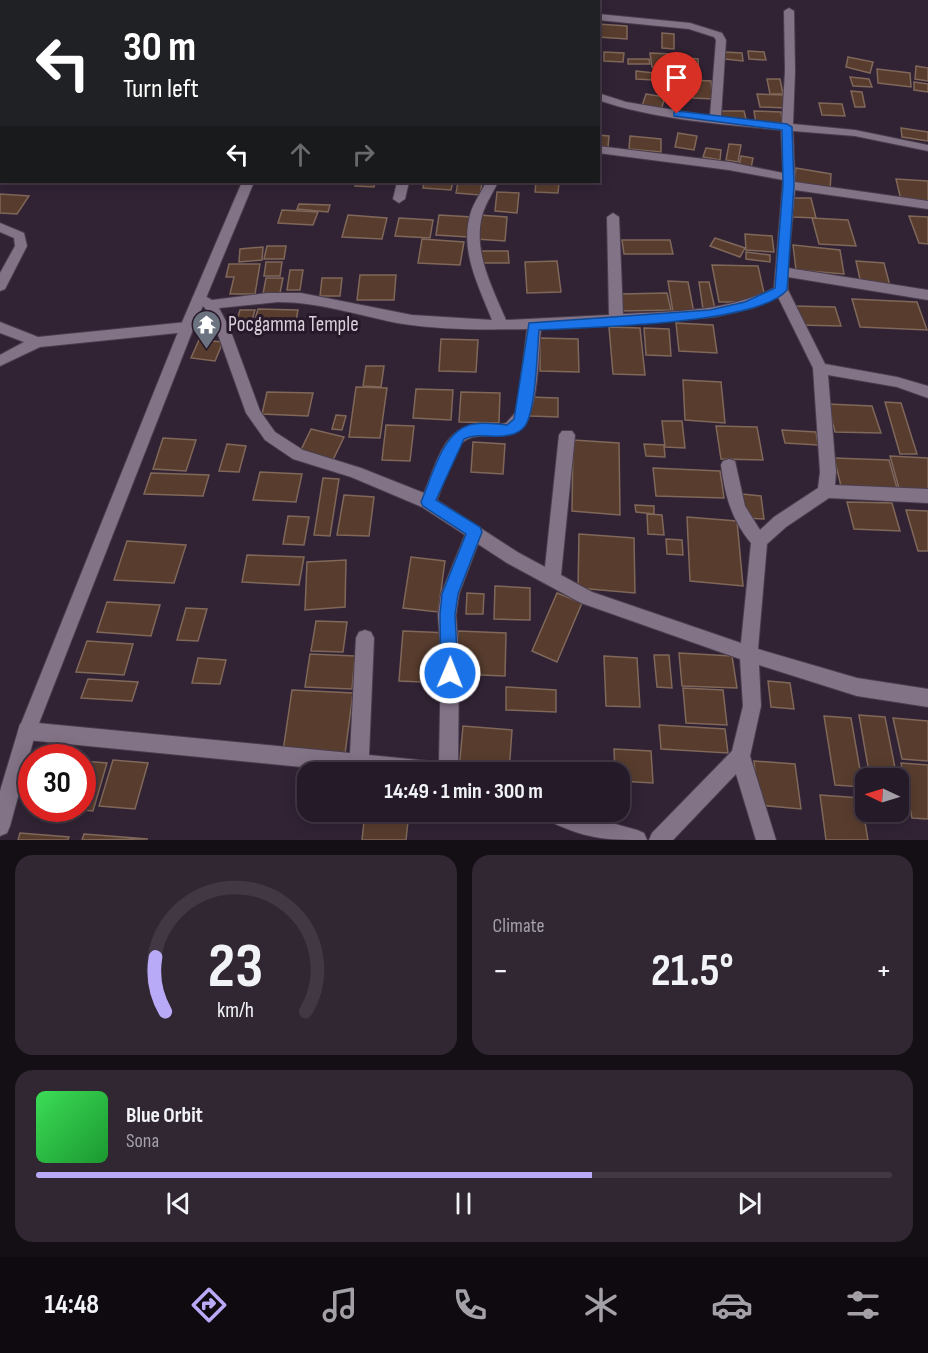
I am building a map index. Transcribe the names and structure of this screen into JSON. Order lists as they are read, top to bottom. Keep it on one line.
{"places":{"temple":["Pocgamma Temple"]},"north":"left","page":{"turn":["30 m","Turn left"],"limit":"30","trip":"14:49 · 1 min · 300 m","tile":"Climate","heat":["−","21.5°","+"],"song":["Blue Orbit","Sona"],"tabs":"14:48","gauge":["23","km/h"]}}
